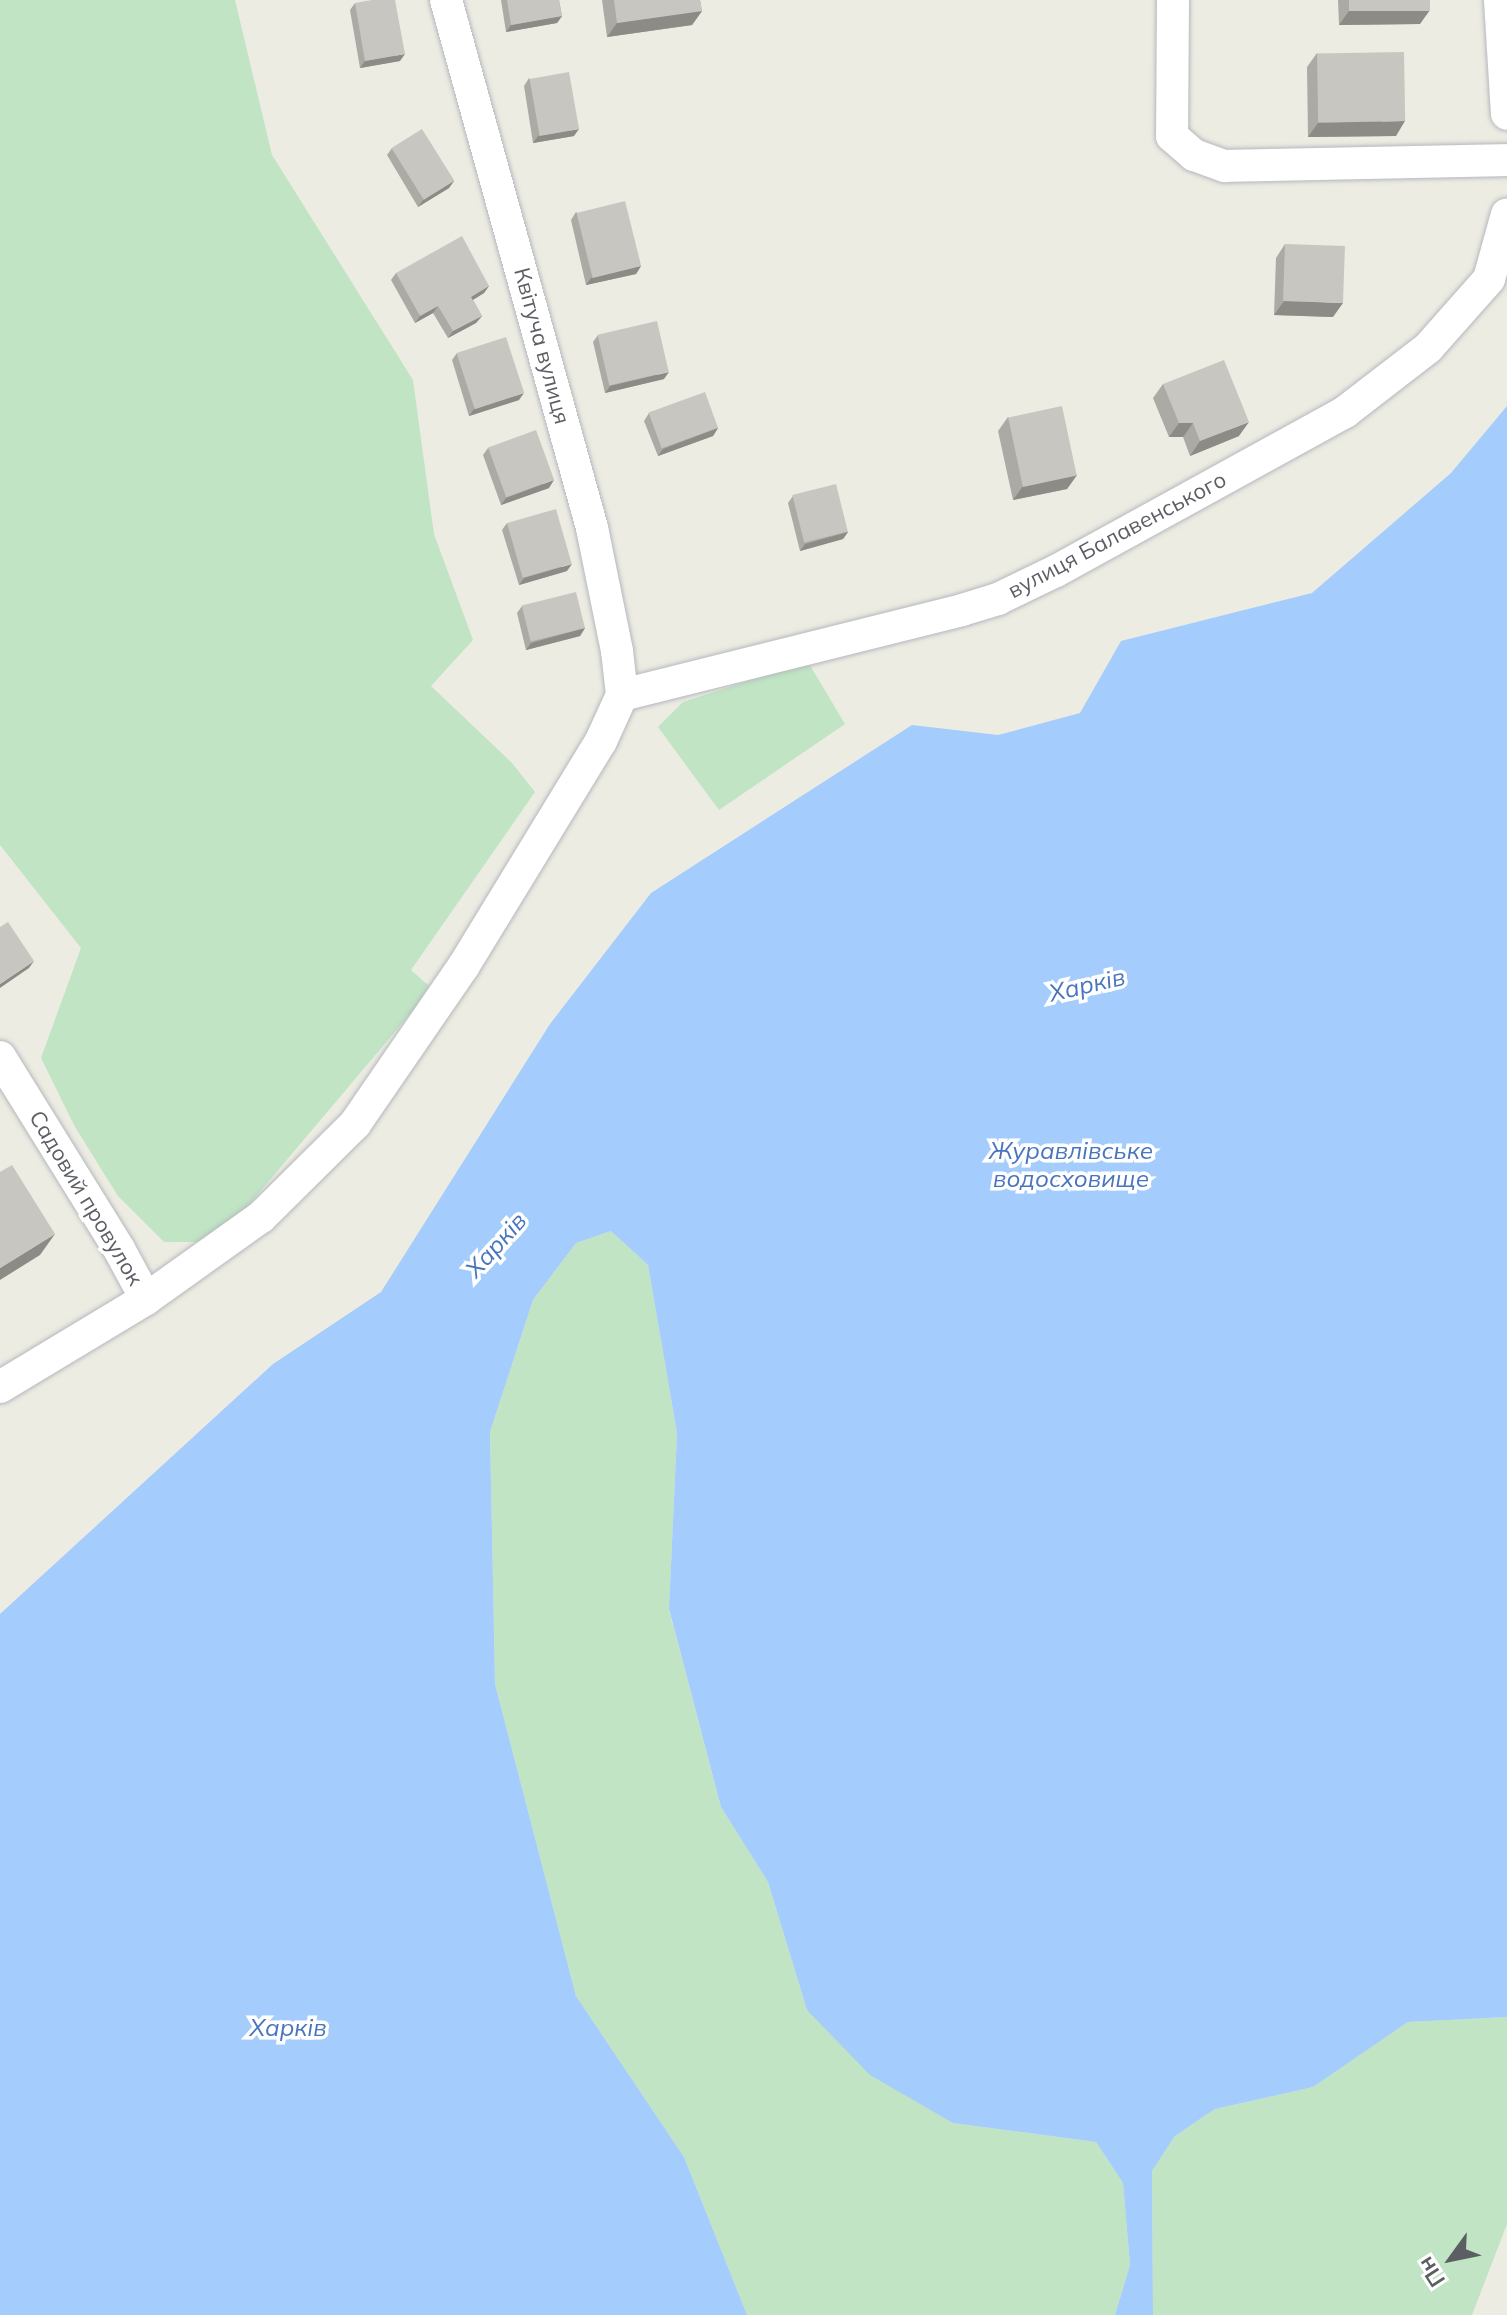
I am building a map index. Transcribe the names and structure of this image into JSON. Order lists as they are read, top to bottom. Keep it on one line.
{"streets":{"street":["Квітуча вулиця","вулиця Балавенського","Садовий провулок"]},"crossings":[["Квітуча вулиця","вулиця Балавенського"]],"water":["Харків","Журавлівське водосховище"],"north":"bottom left"}
